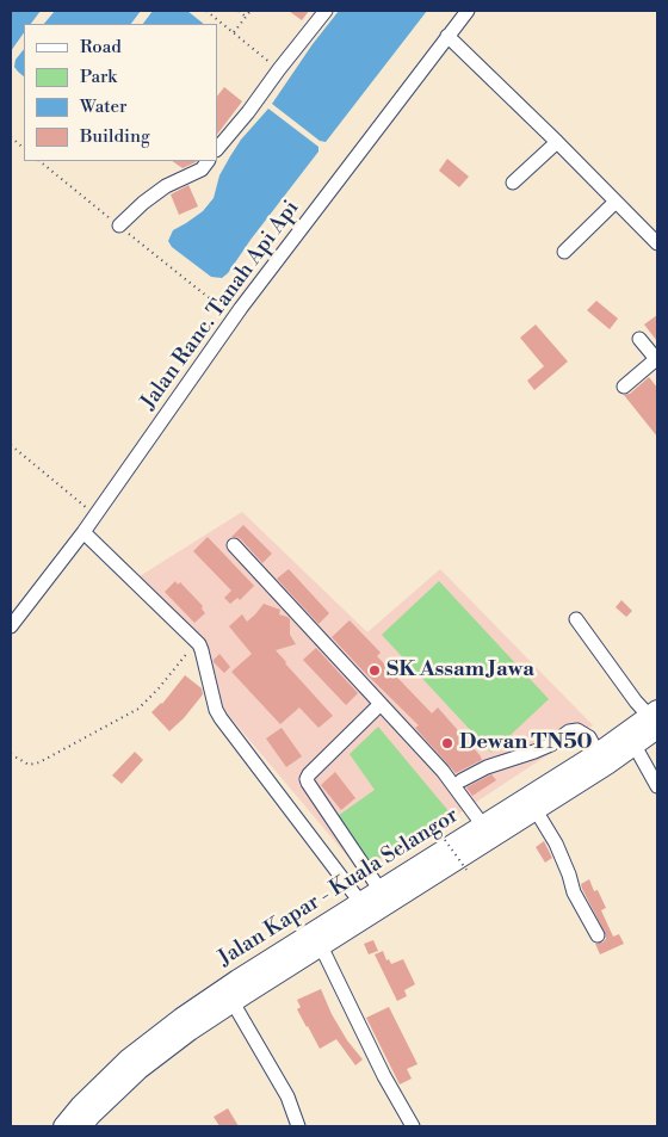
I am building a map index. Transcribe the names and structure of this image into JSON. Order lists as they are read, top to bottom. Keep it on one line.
{"streets":{"highway":["Jalan Kapar - Kuala Selangor"],"street":["Jalan Ranc. Tanah Api Api"]},"places":["SK Assam Jawa","Dewan TN50"],"legend":["Road","Park","Water","Building"]}
